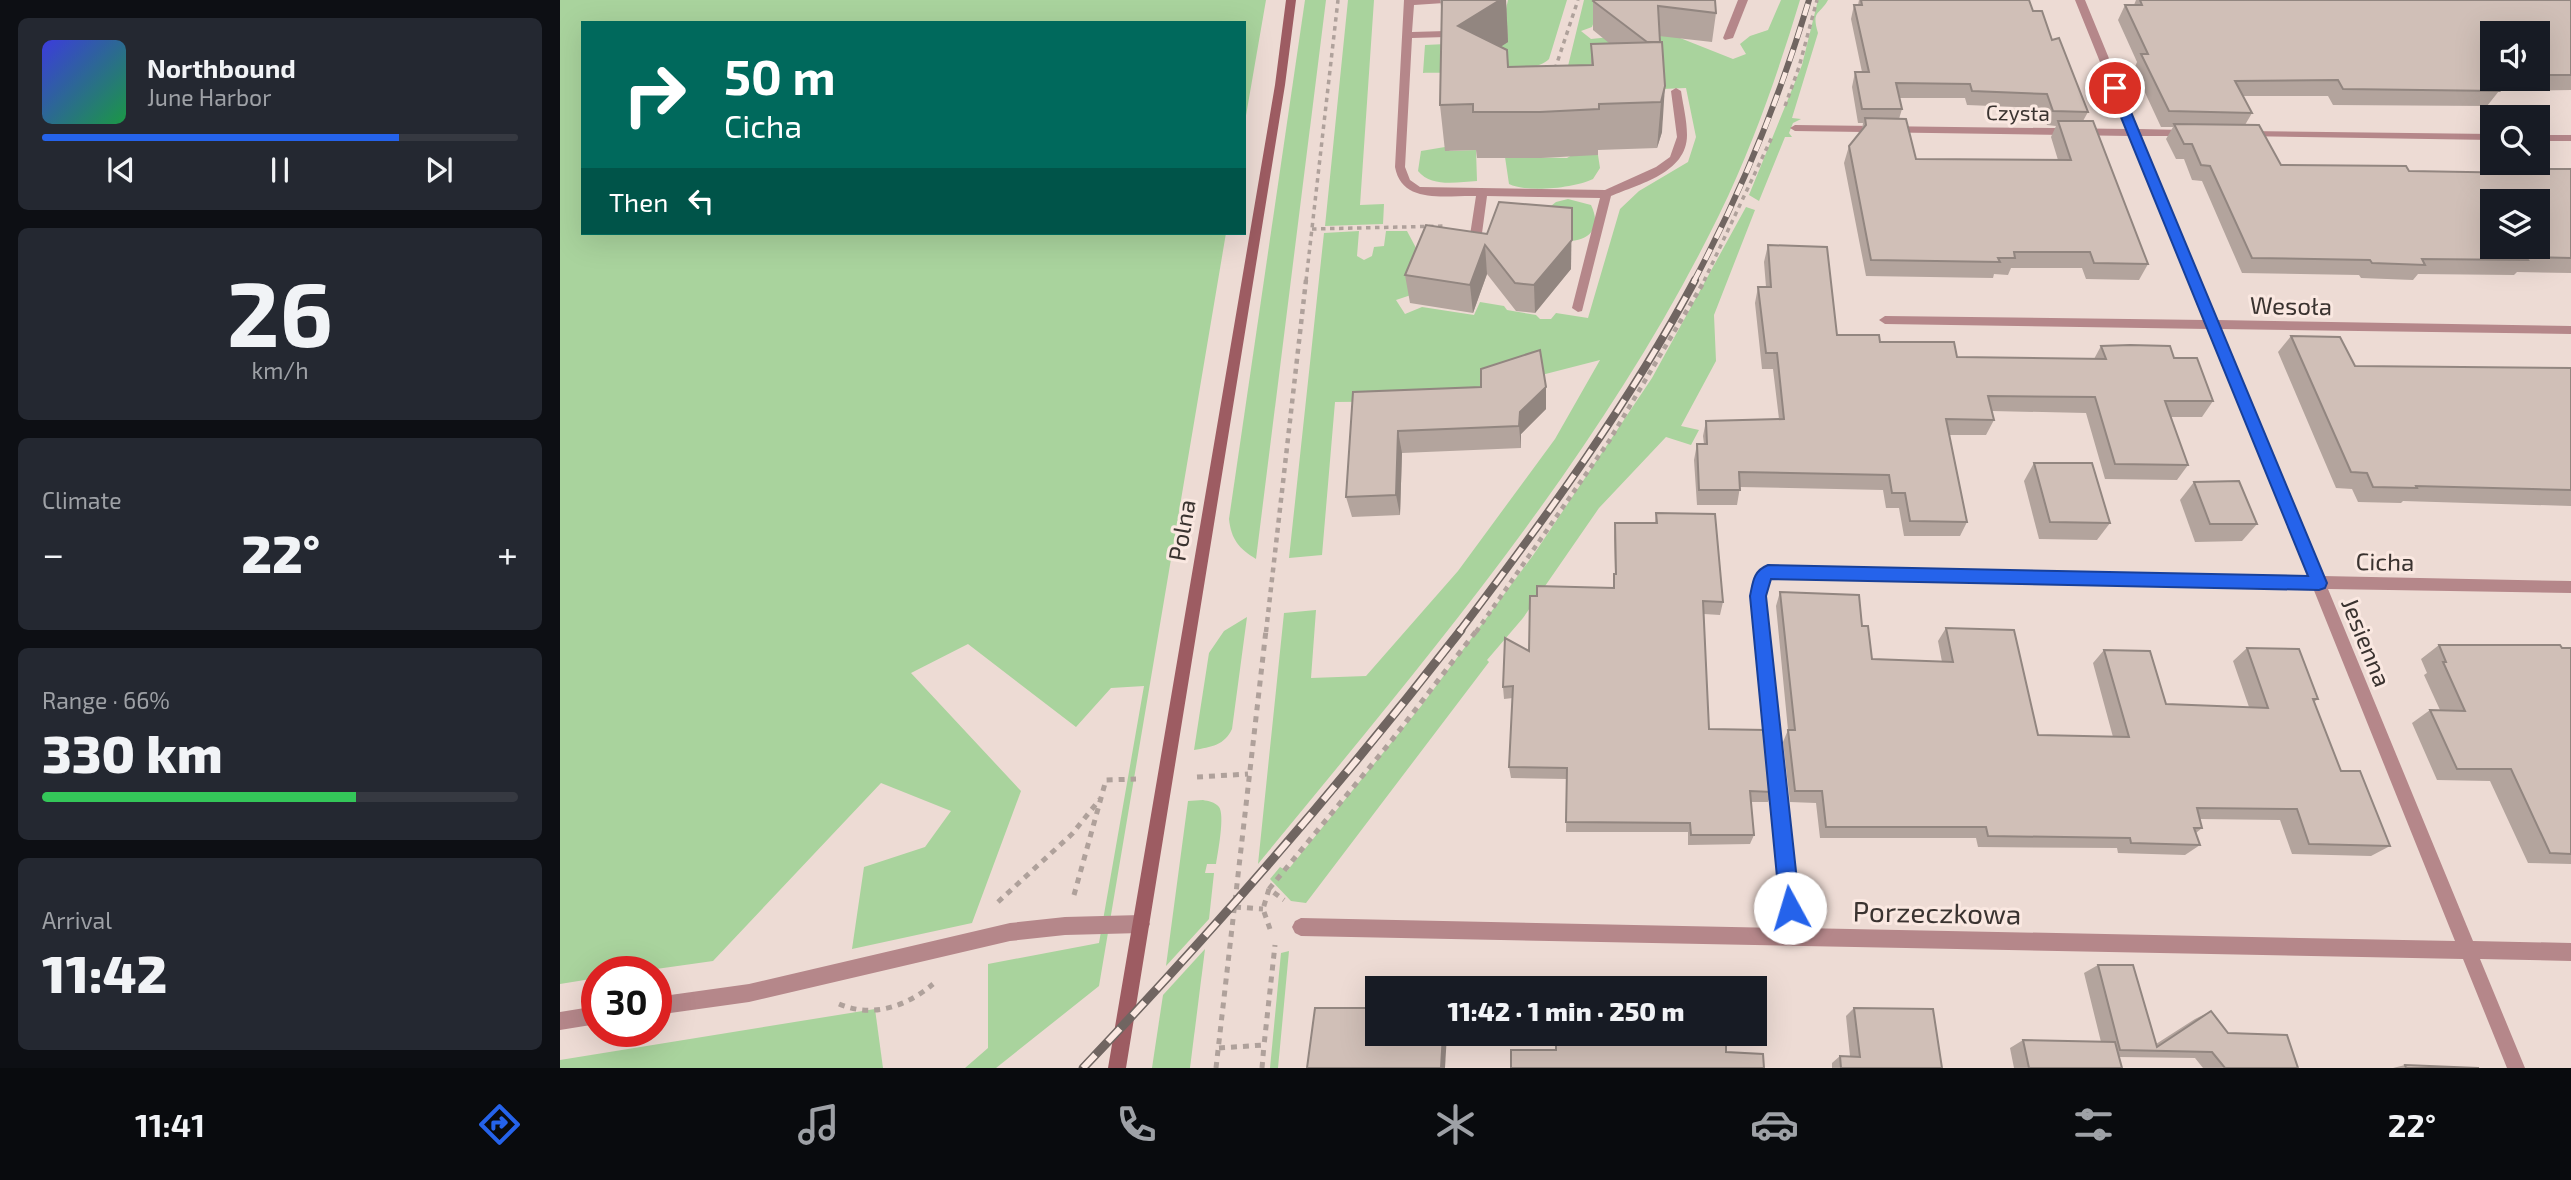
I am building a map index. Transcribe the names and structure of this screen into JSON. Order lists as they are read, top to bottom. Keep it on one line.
{"streets":{"street":["Czysta","Wesoła","Polna","Cicha","Jesienna","Porzeczkowa"]},"crossings":[["Czysta","Jesienna"],["Wesoła","Jesienna"],["Cicha","Jesienna"],["Cicha","Porzeczkowa"],["Jesienna","Porzeczkowa"]],"page":{"turn":["50 m","Cicha"],"song":["Northbound","June Harbor"],"then":"Then","tile":[["26","km/h"],"Climate",["Range · 66%","330 km"],["Arrival","11:42"]],"heat":["−","22°","+"],"limit":"30","trip":"11:42 · 1 min · 250 m","tabs":["11:41","22°"]}}
